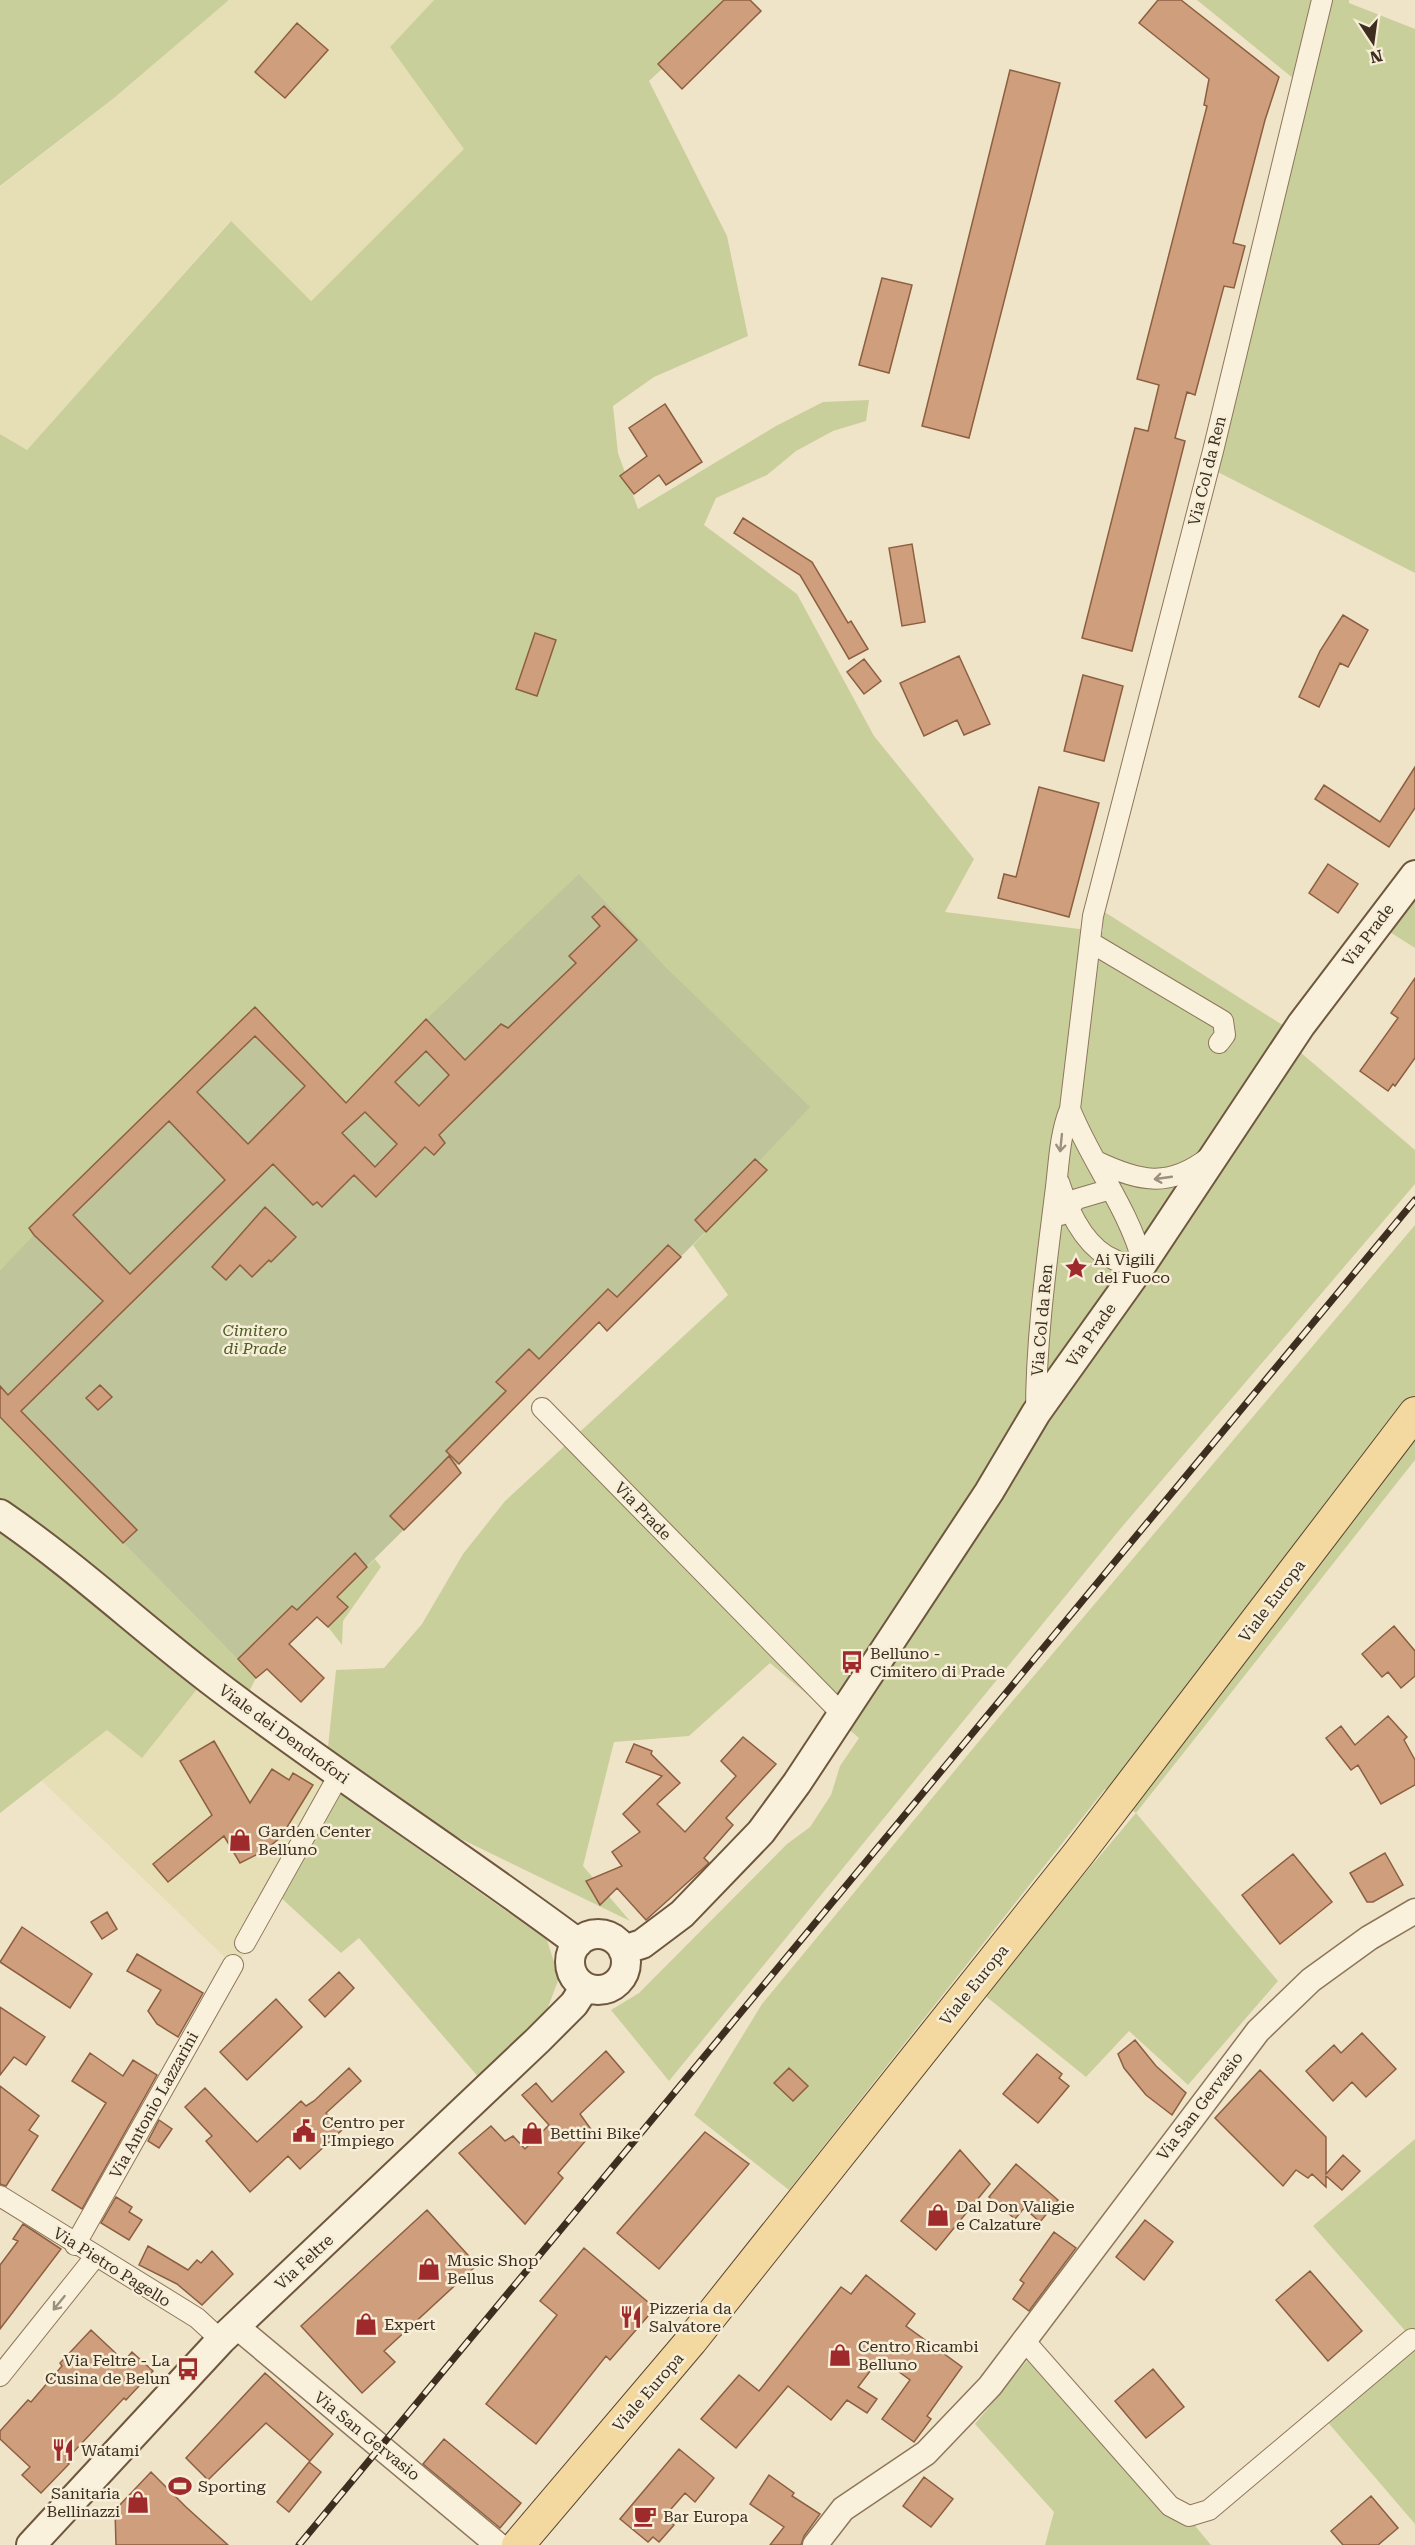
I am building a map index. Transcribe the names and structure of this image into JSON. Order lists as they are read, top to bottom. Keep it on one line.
{"streets":{"main road":["Via Prade","Viale Europa","Viale dei Dendrofori","Via Feltre"],"street":["Via Col da Ren","Via Antonio Lazzarini","Via San Gervasio","Via Pietro Pagello"]},"crossings":[["Via Col da Ren","Via Prade"],["Via Prade","Viale dei Dendrofori"],["Via Prade","Via Feltre"],["Viale Europa","Via San Gervasio"],["Viale dei Dendrofori","Via Feltre"],["Via Antonio Lazzarini","Via Pietro Pagello"],["Via San Gervasio","Via Feltre"],["Via San Gervasio","Via Pietro Pagello"],["Via Feltre","Via Pietro Pagello"]],"parks":["Cimitero di Prade"],"places":{"place":["Ai Vigili del Fuoco"],"bus stop":["Belluno - Cimitero di Prade","Via Feltre - La Cusina de Belun"],"shop":["Garden Center Belluno","Bettini Bike","Dal Don Valigie e Calzature","Music Shop Bellus","Expert","Centro Ricambi Belluno","Sanitaria Bellinazzi"],"public building":["Centro per l'Impiego"],"restaurant":["Pizzeria da Salvatore","Watami"],"sports":["Sporting"],"cafe":["Bar Europa"]},"north":"bottom"}
